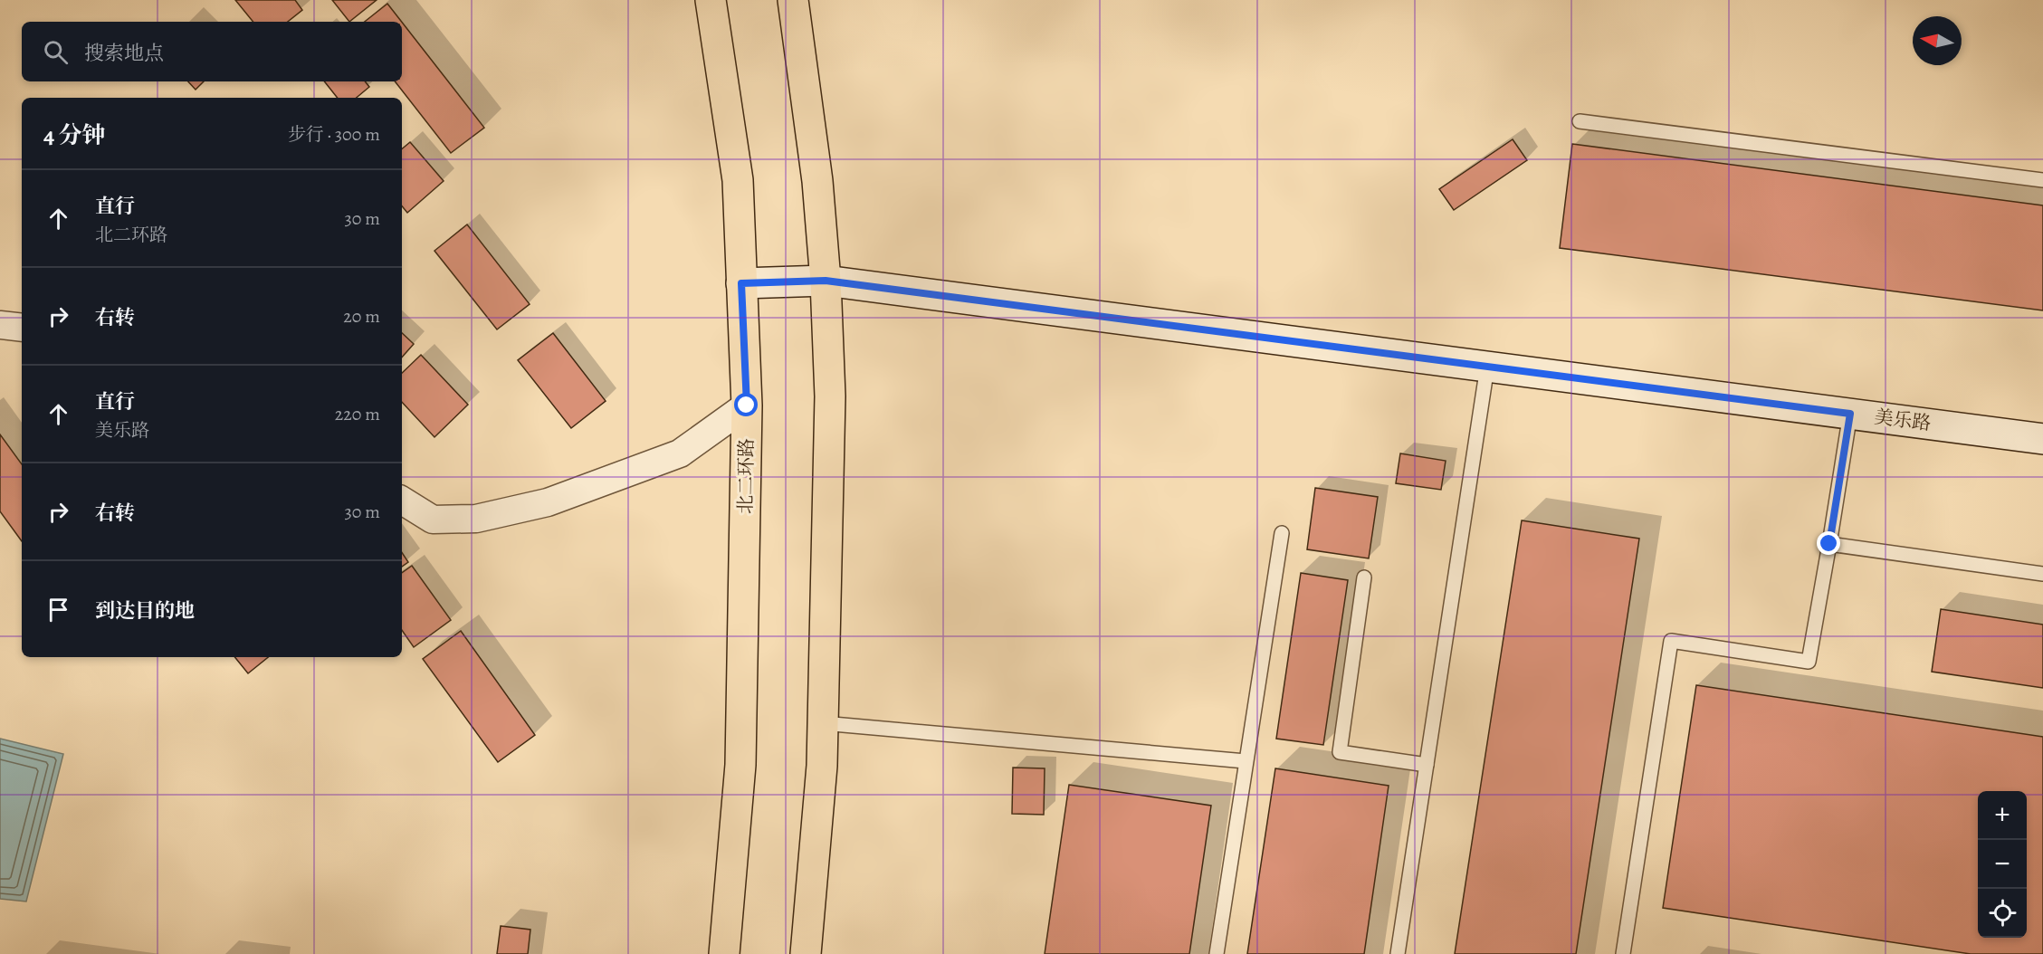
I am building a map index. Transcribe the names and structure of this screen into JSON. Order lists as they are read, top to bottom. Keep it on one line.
{"streets":{"main road":["北二环路"],"street":["美乐路"]},"crossings":[["美乐路","北二环路"]],"north":"left","page":{"search":"搜索地点","heading":["4 分钟","步行 · 300 m"],"list":[["直行","北二环路","30 m"],["右转","20 m"],["直行","美乐路","220 m"],["右转","30 m"],"到达目的地"],"map_buttons":["+","−"]}}
